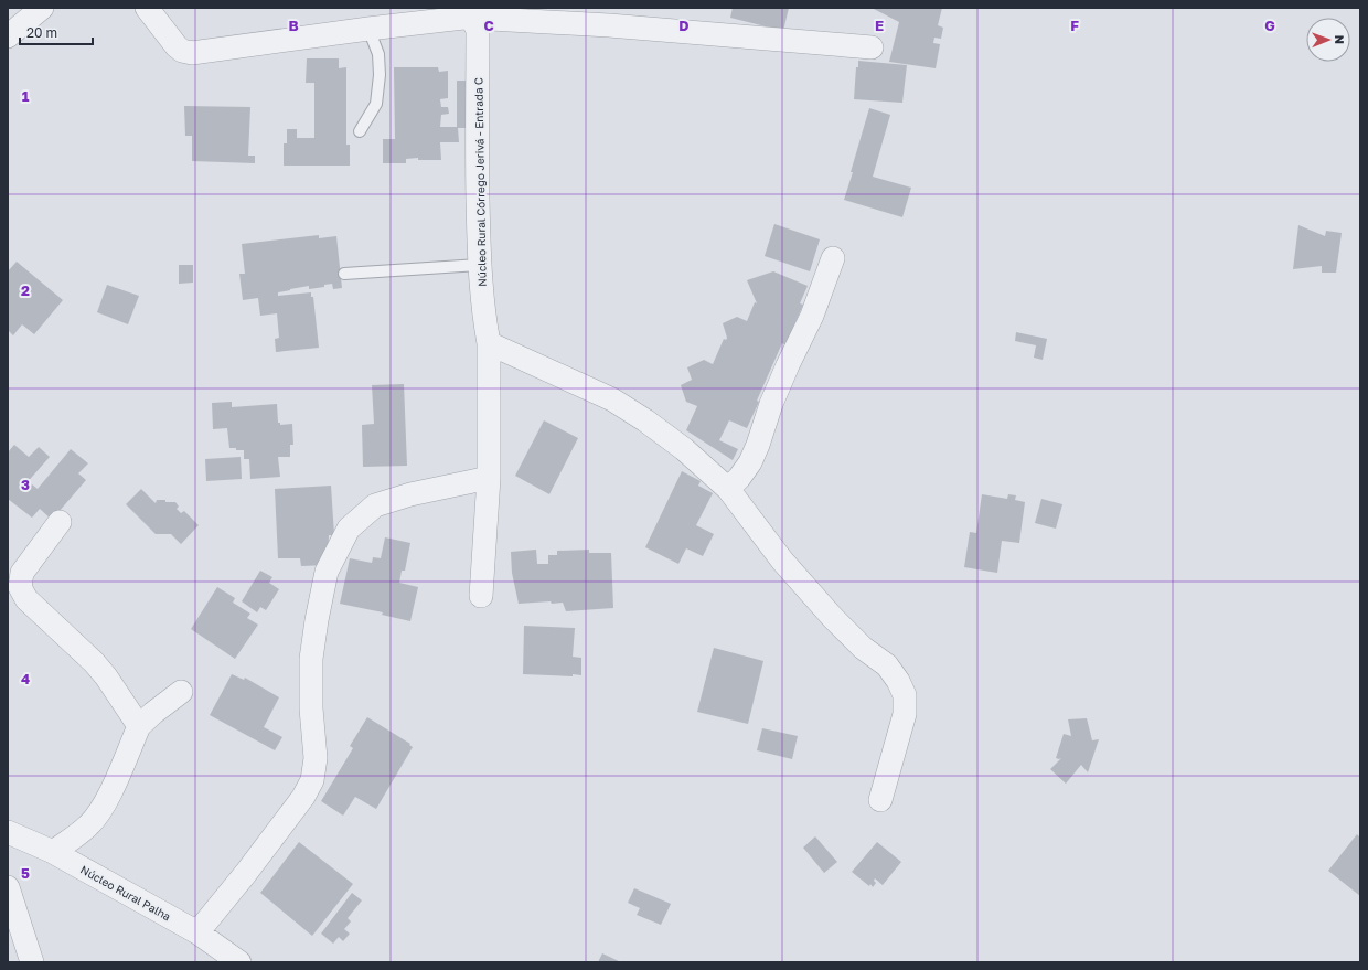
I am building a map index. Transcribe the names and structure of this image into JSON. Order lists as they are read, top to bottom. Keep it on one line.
{"streets":{"street":["Núcleo Rural Córrego Jerivá - Entrada C","Núcleo Rural Palha"]},"scale_bar":"20 m","north":"right","grid":{"columns":["B","C","D","E","F","G"],"rows":["1","2","3","4","5"]}}
